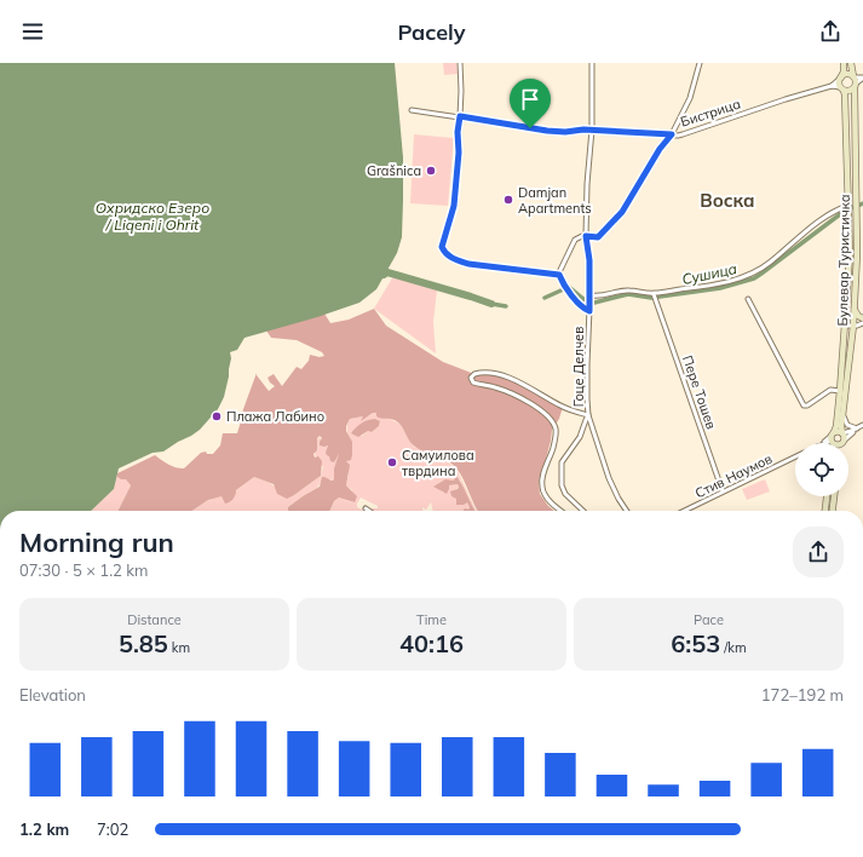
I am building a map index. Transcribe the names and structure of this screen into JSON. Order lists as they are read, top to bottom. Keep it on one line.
{"streets":{"main road":["Булевар Туристичка"],"street":["Бистрица","Гоце Делчев","Пере Тошев","Стив Наумов"]},"crossings":[["Бистрица","Булевар Туристичка"],["Бистрица","Гоце Делчев"],["Пере Тошев","Стив Наумов"]],"districts":["Воска"],"water":["Охридско Езеро / Liqeni i Ohrit","Сушица"],"places":["Grašnica","Damjan Apartments","Плажа Лабино","Самуилова тврдина"],"page":{"header":"Pacely","heading":["Morning run","07:30 · 5 × 1.2 km"],"stats":[["Distance","5.85 km"],["Time","40:16"],["Pace","6:53 /km"]],"chart":["Elevation","172–192 m"],"list":[{"name":"1.2 km","note":"7:02"}]}}
